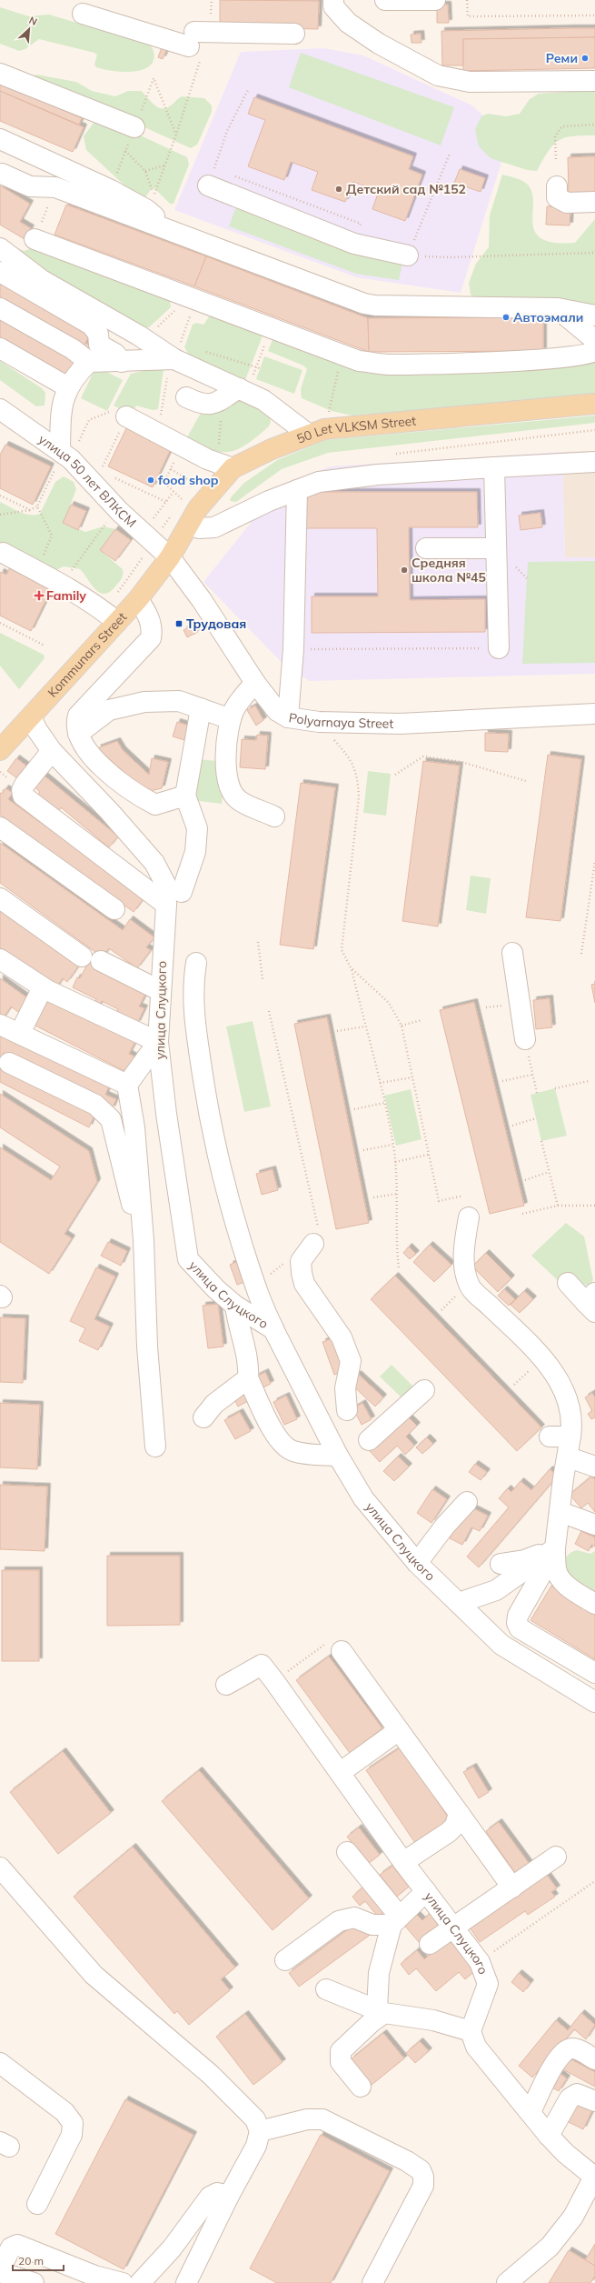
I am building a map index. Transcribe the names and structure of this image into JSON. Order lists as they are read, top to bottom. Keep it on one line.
{"streets":{"main road":["50 Let VLKSM Street","Kommunars Street"],"street":["улица 50 лет ВЛКСМ","Polyarnaya Street","улица Слуцкого"]},"crossings":[["50 Let VLKSM Street","улица 50 лет ВЛКСМ"],["50 Let VLKSM Street","Kommunars Street"],["50 Let VLKSM Street","Polyarnaya Street"],["улица 50 лет ВЛКСМ","Kommunars Street"],["улица 50 лет ВЛКСМ","Polyarnaya Street"],["Kommunars Street","Polyarnaya Street"],["Kommunars Street","улица Слуцкого"]],"places":{"other":["Реми","Детский сад №152","Автоэмали","food shop","Средняя школа №45"],"health":["Family"],"transit":["Трудовая"]},"scale_bar":"20 m","north":"top right"}
